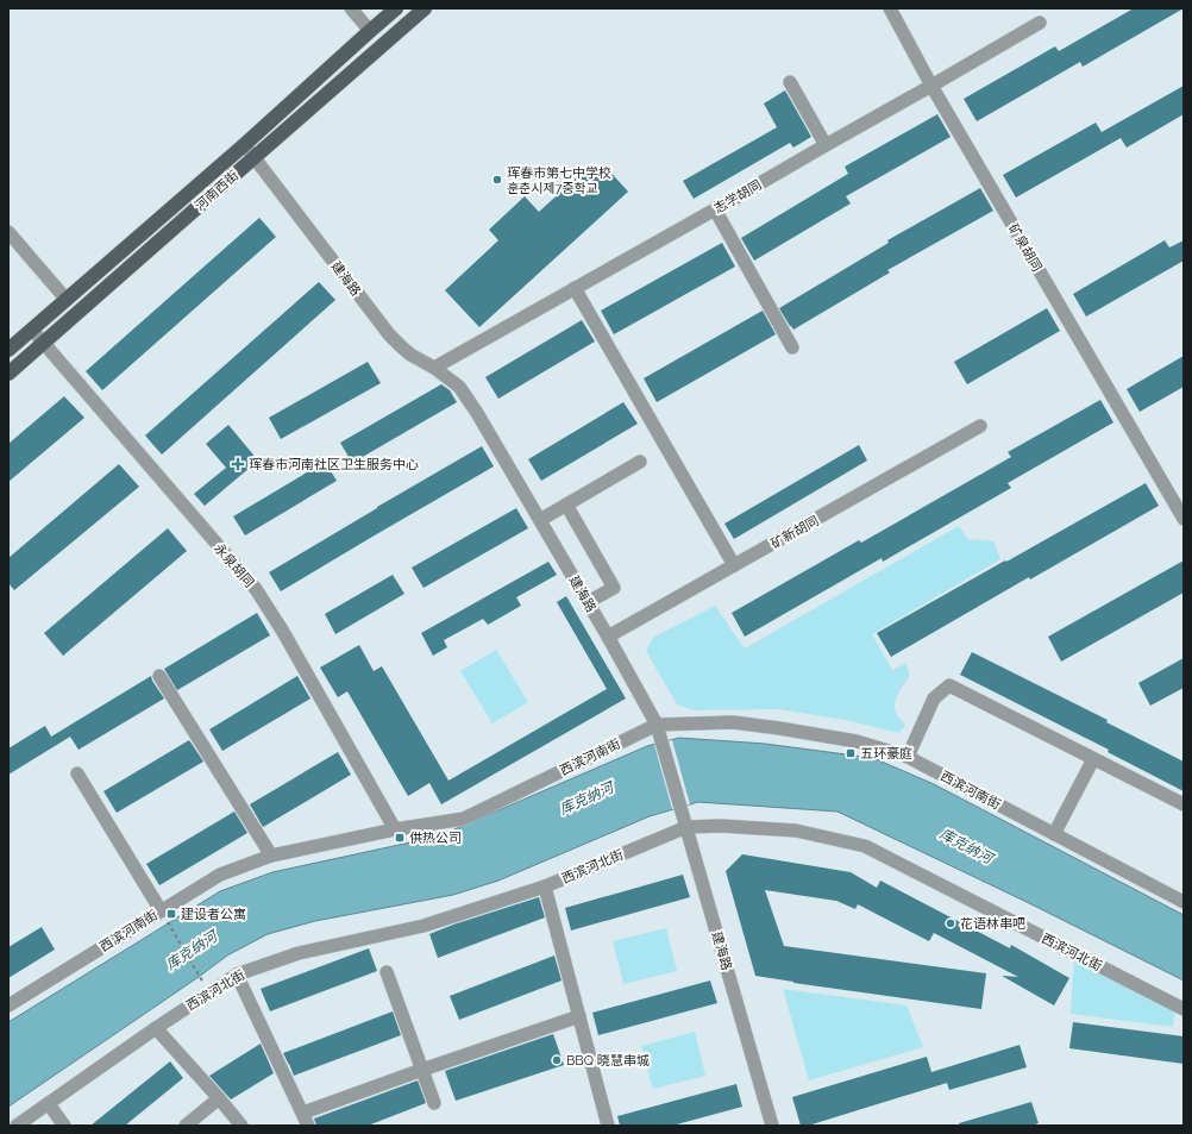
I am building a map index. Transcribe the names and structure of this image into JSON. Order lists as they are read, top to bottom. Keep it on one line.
{"streets":{"main road":["河南西街"],"street":["志学胡同","矿泉胡同","建海路","矿新胡同","永泉胡同","西滨河南街","西滨河北街"]},"crossings":[["河南西街","建海路"],["河南西街","永泉胡同"],["志学胡同","矿泉胡同"],["志学胡同","建海路"],["建海路","矿新胡同"],["建海路","西滨河南街"],["建海路","西滨河北街"],["永泉胡同","西滨河南街"]],"water":["库克纳河"],"places":{"other":["珲春市第七中学校 훈춘시제7중학교","花语林串吧","BBQ 晓慧串城"],"health":["珲春市河南社区卫生服务中心"],"transit":["五环豪庭","供热公司","建设者公寓"]}}
